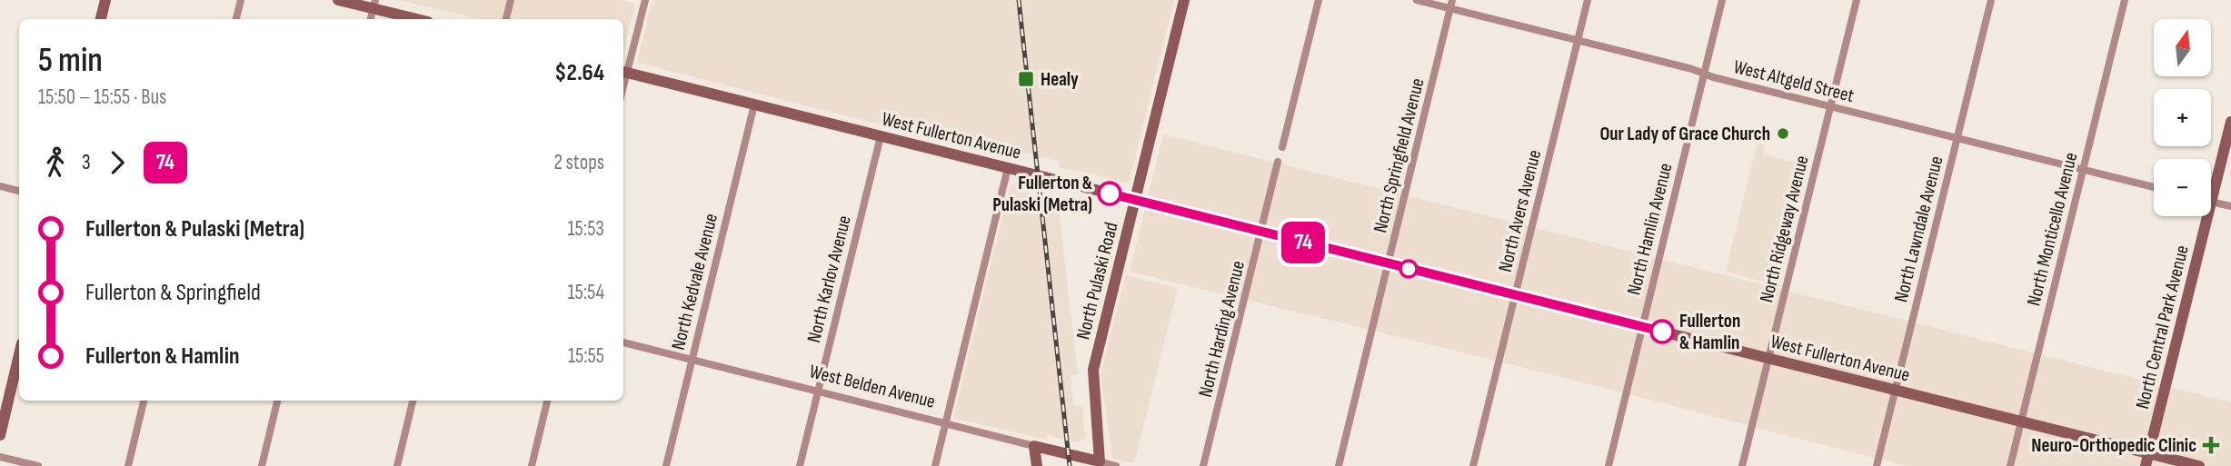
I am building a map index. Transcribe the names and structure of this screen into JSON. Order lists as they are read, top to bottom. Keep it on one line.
{"streets":{"main road":["West Fullerton Avenue","North Pulaski Road","North Central Park Avenue","West Belden Avenue"],"street":["West Altgeld Street","North Springfield Avenue","North Avers Avenue","North Hamlin Avenue","North Ridgeway Avenue","North Lawndale Avenue","North Monticello Avenue","North Karlov Avenue","North Kedvale Avenue","North Harding Avenue"]},"crossings":[["West Altgeld Street","North Springfield Avenue"],["West Altgeld Street","North Avers Avenue"],["West Altgeld Street","North Hamlin Avenue"],["West Altgeld Street","North Ridgeway Avenue"],["West Altgeld Street","North Lawndale Avenue"],["West Altgeld Street","North Monticello Avenue"],["West Fullerton Avenue","North Springfield Avenue"],["West Fullerton Avenue","North Avers Avenue"],["West Fullerton Avenue","North Hamlin Avenue"],["West Fullerton Avenue","North Ridgeway Avenue"],["West Fullerton Avenue","North Lawndale Avenue"],["West Fullerton Avenue","North Monticello Avenue"],["West Fullerton Avenue","North Karlov Avenue"],["West Fullerton Avenue","North Pulaski Road"],["West Fullerton Avenue","North Kedvale Avenue"],["West Fullerton Avenue","North Central Park Avenue"],["West Fullerton Avenue","North Harding Avenue"],["North Karlov Avenue","West Belden Avenue"],["North Pulaski Road","West Belden Avenue"],["North Kedvale Avenue","West Belden Avenue"]],"places":{"transit":["Healy"],"other":["Our Lady of Grace Church","Fullerton & Pulaski (Metra)","Fullerton & Hamlin"],"health":["Neuro-Orthopedic Clinic"]},"lines":["bus line 74"],"north":"top","page":{"on_map":"74","map_buttons":["+","−"],"heading":["5 min","15:50 – 15:55 · Bus","$2.64"],"legs":["3","74","2 stops"],"list":[{"name":"Fullerton & Pulaski (Metra)","value":"15:53"},{"name":"Fullerton & Springfield","value":"15:54"},{"name":"Fullerton & Hamlin","value":"15:55"}]}}
